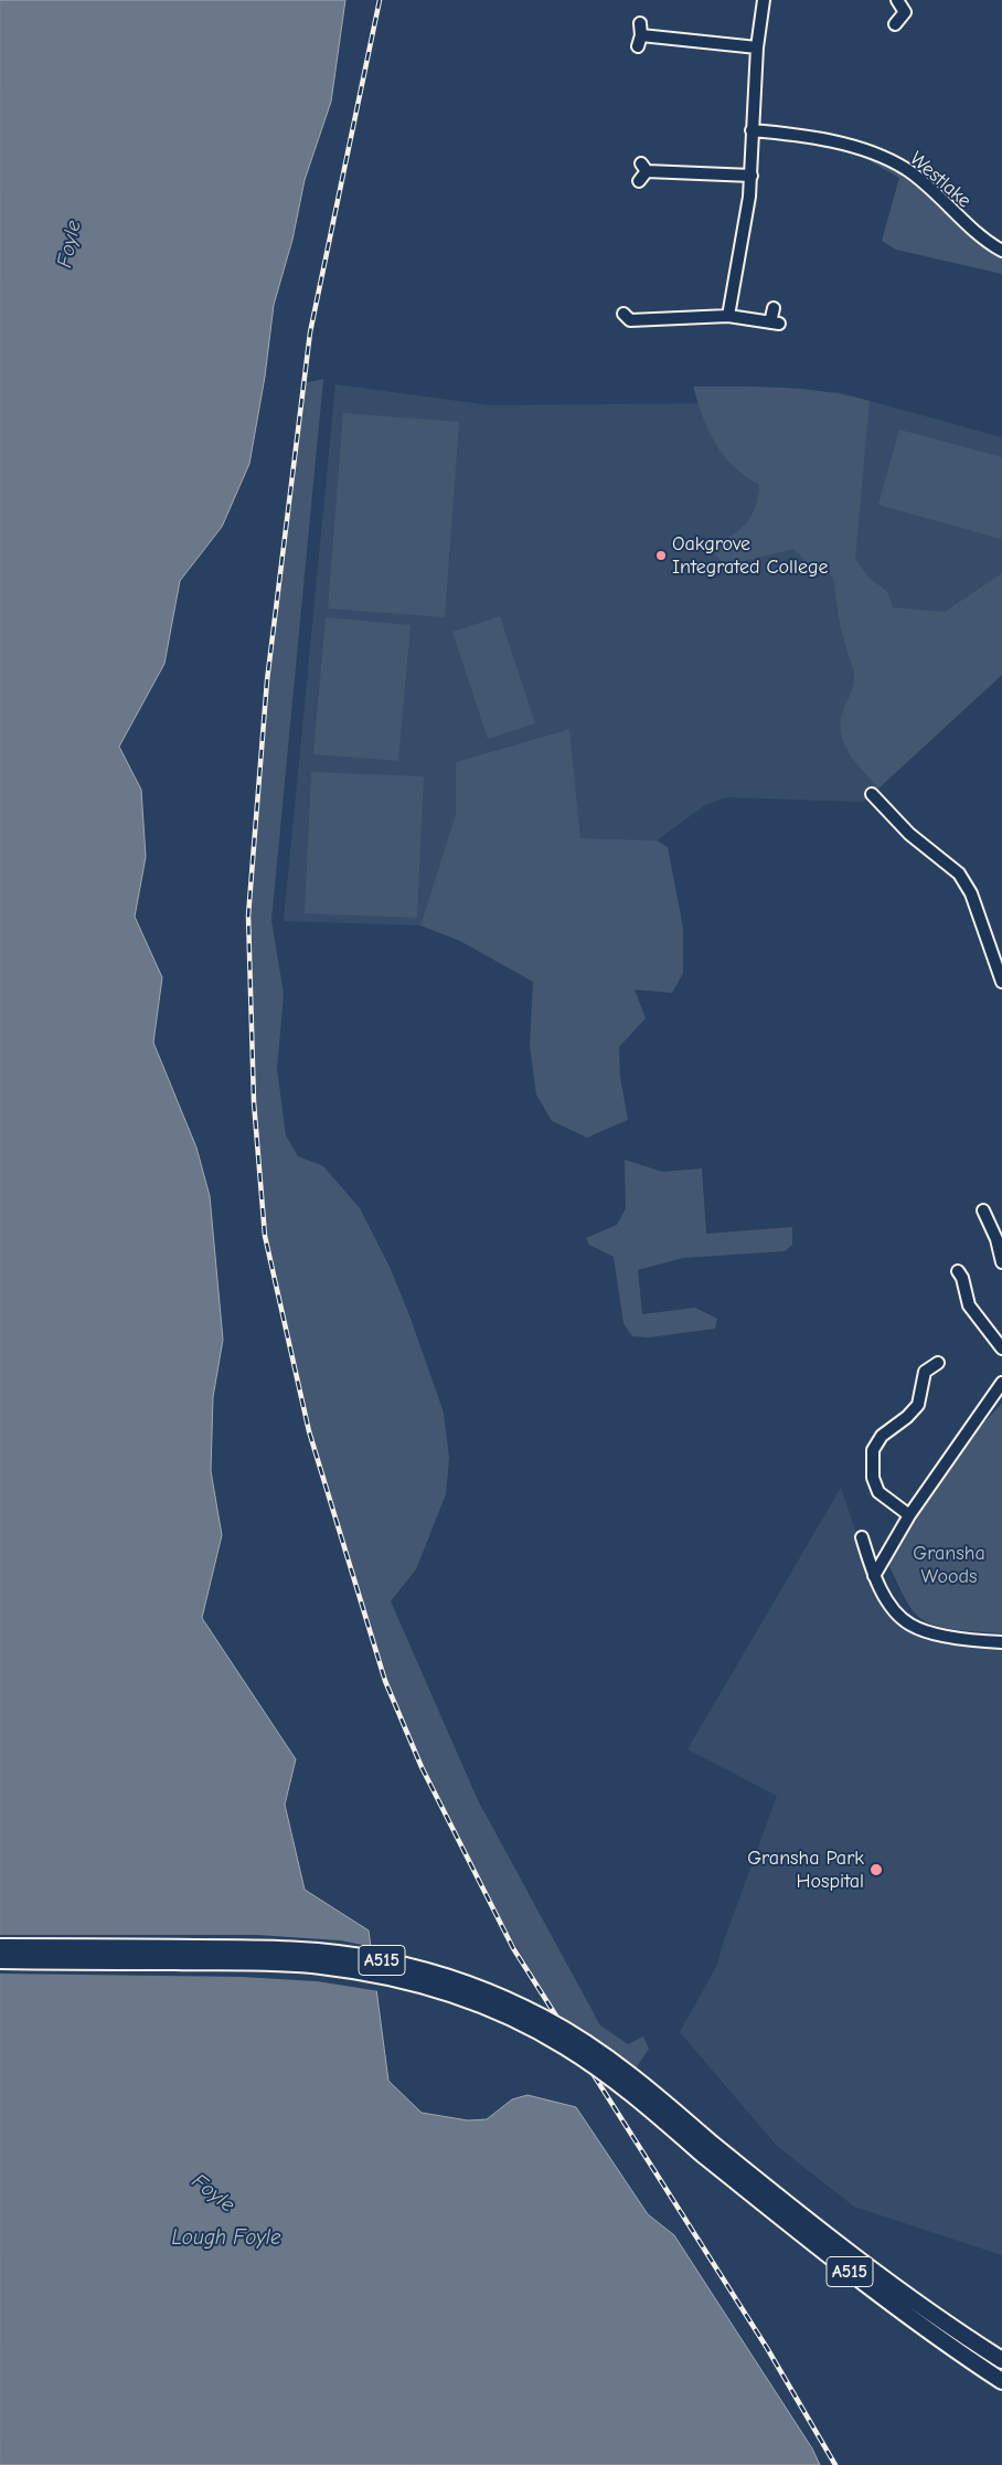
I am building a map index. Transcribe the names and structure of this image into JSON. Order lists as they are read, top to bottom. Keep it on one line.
{"streets":{"highway":["A515"],"street":["Westlake"]},"water":["Foyle","Lough Foyle"],"parks":["Gransha Woods"],"places":["Oakgrove Integrated College","Gransha Park Hospital"]}
